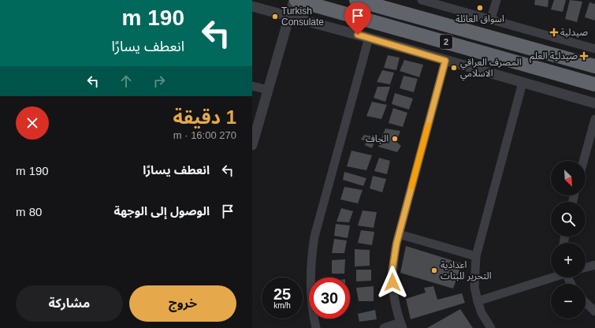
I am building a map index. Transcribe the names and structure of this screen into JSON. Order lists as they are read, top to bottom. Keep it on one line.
{"streets":{"highway":["2"]},"places":{"other":["اسواق العائلة","Turkish Consulate","المصرف العراقي الاسلامي","الجاف","اعدادية التحرير للبنات"],"health":["صيدلية","صيدلية العلم"]},"north":"bottom right","page":{"turn":["190 m","انعطف يسارًا"],"heading":["1 دقيقة","270 m · 16:00"],"list":[{"name":"انعطف يسارًا","value":"190 m"},{"name":"الوصول إلى الوجهة","value":"80 m"}],"map_buttons":["+","−"],"speed":"25 km/h","limit":"30","buttons":["خروج","مشاركة"]}}
